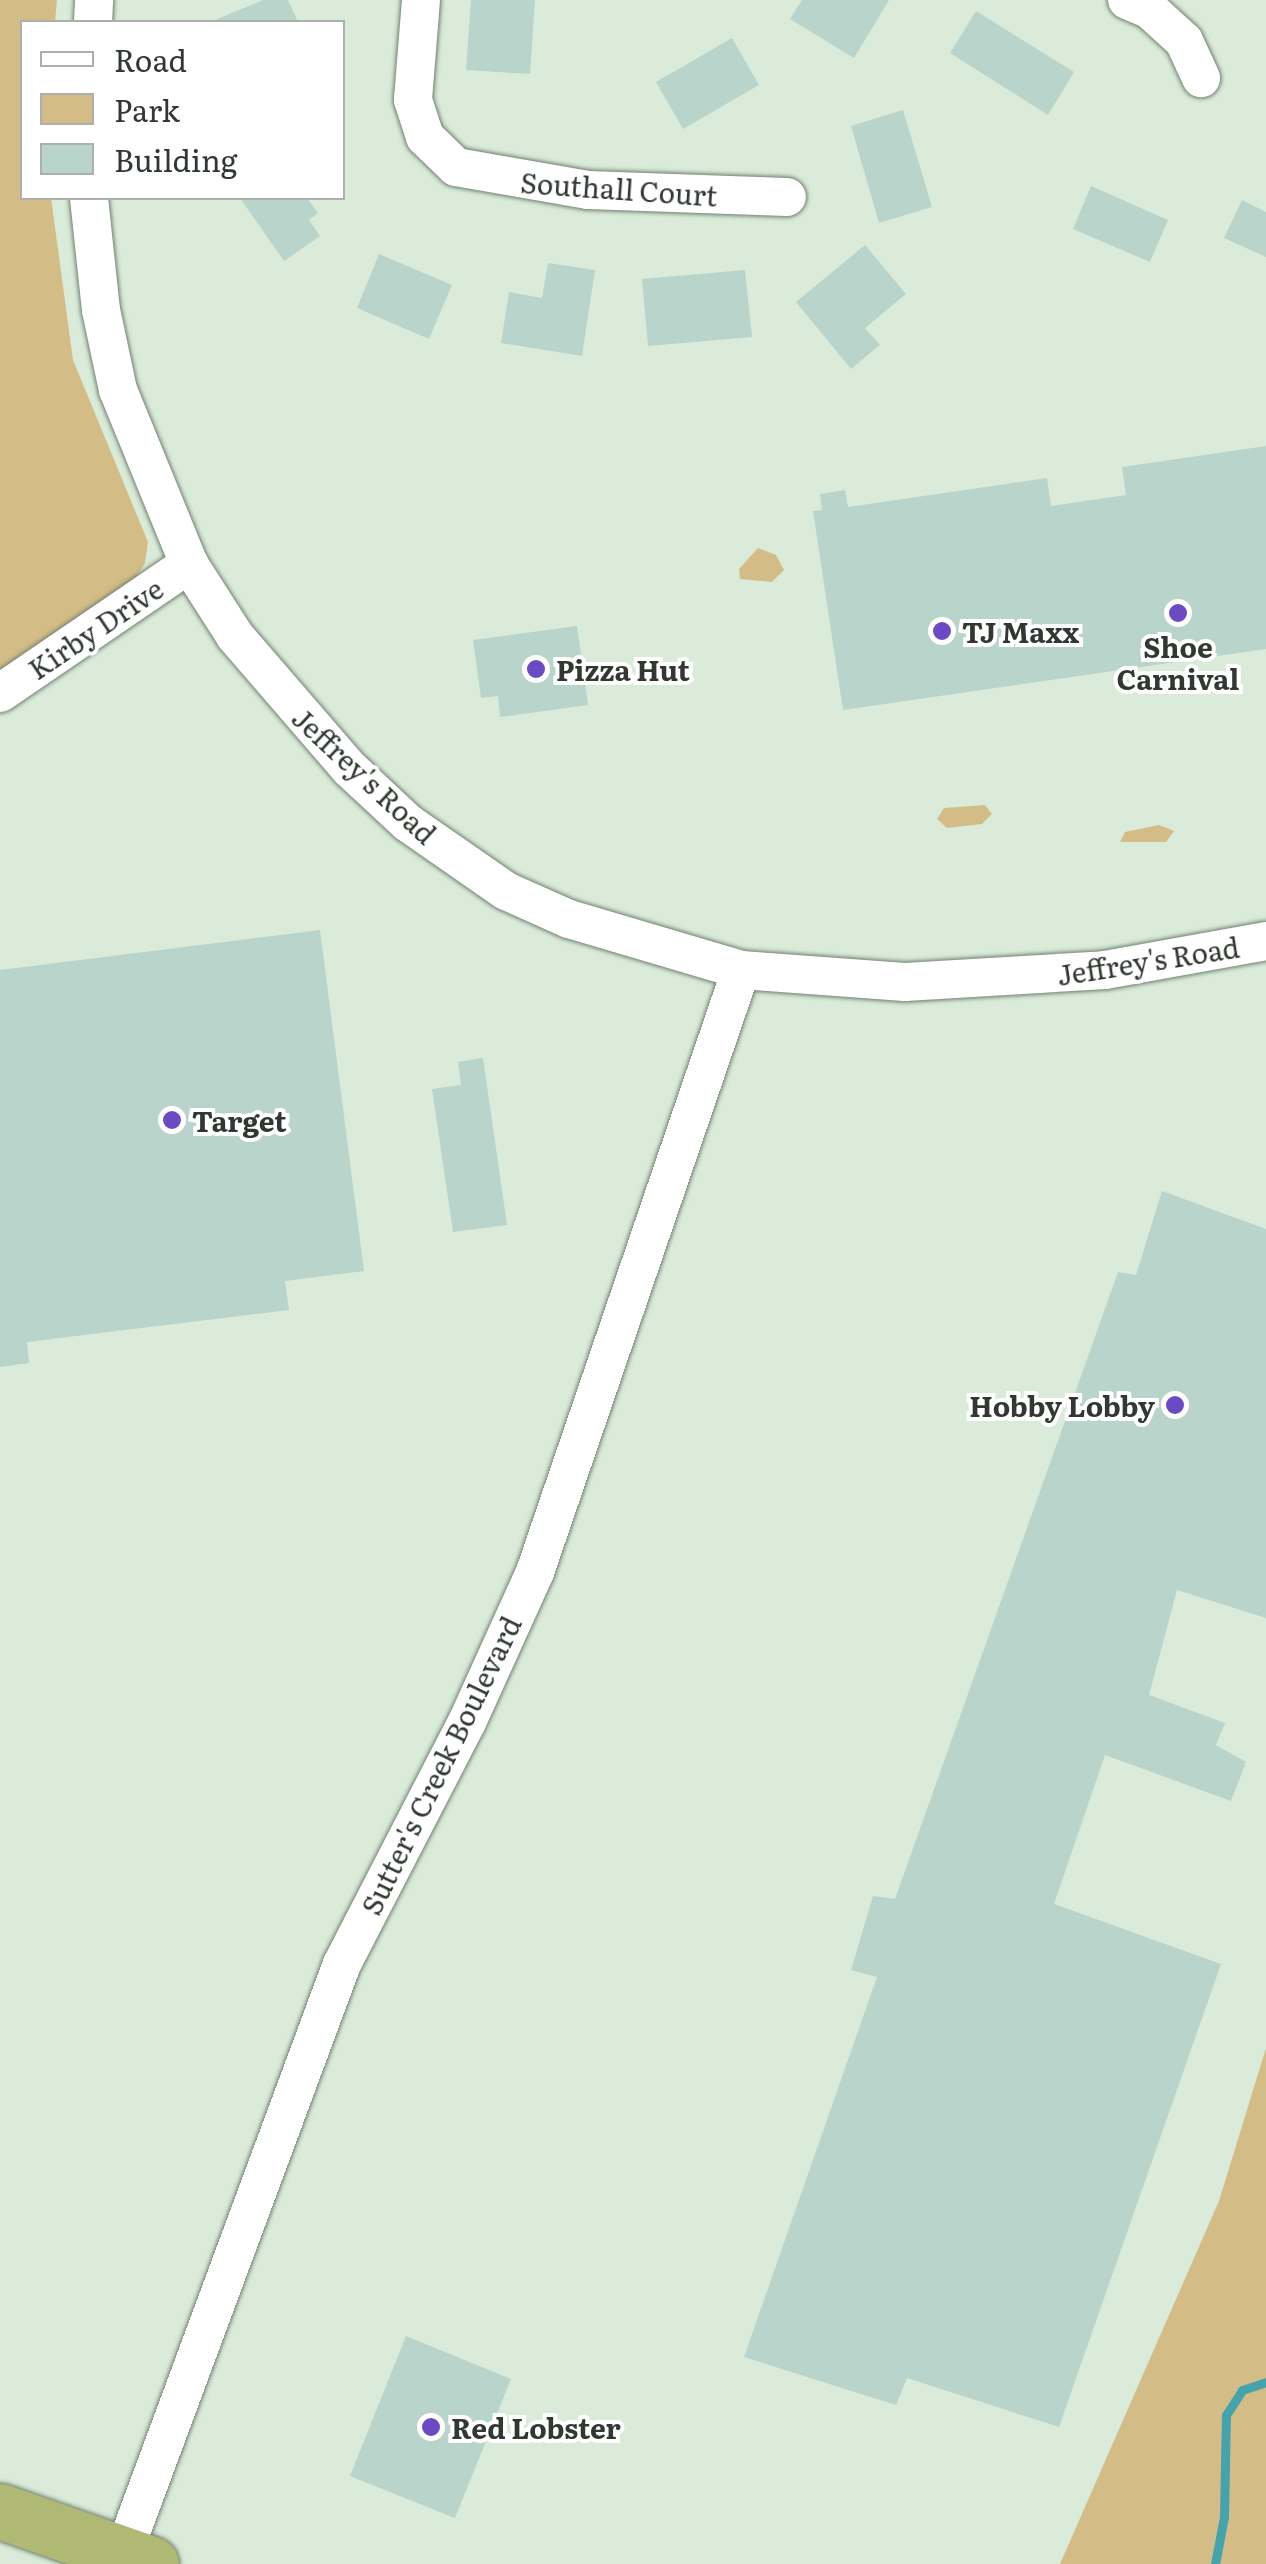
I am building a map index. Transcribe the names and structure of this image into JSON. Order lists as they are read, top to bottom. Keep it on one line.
{"streets":{"street":["Southall Court","Kirby Drive","Jeffrey's Road","Sutter's Creek Boulevard"]},"crossings":[["Kirby Drive","Jeffrey's Road"],["Jeffrey's Road","Sutter's Creek Boulevard"]],"places":["Shoe Carnival","TJ Maxx","Pizza Hut","Target","Hobby Lobby","Red Lobster"],"legend":["Road","Park","Building"]}
